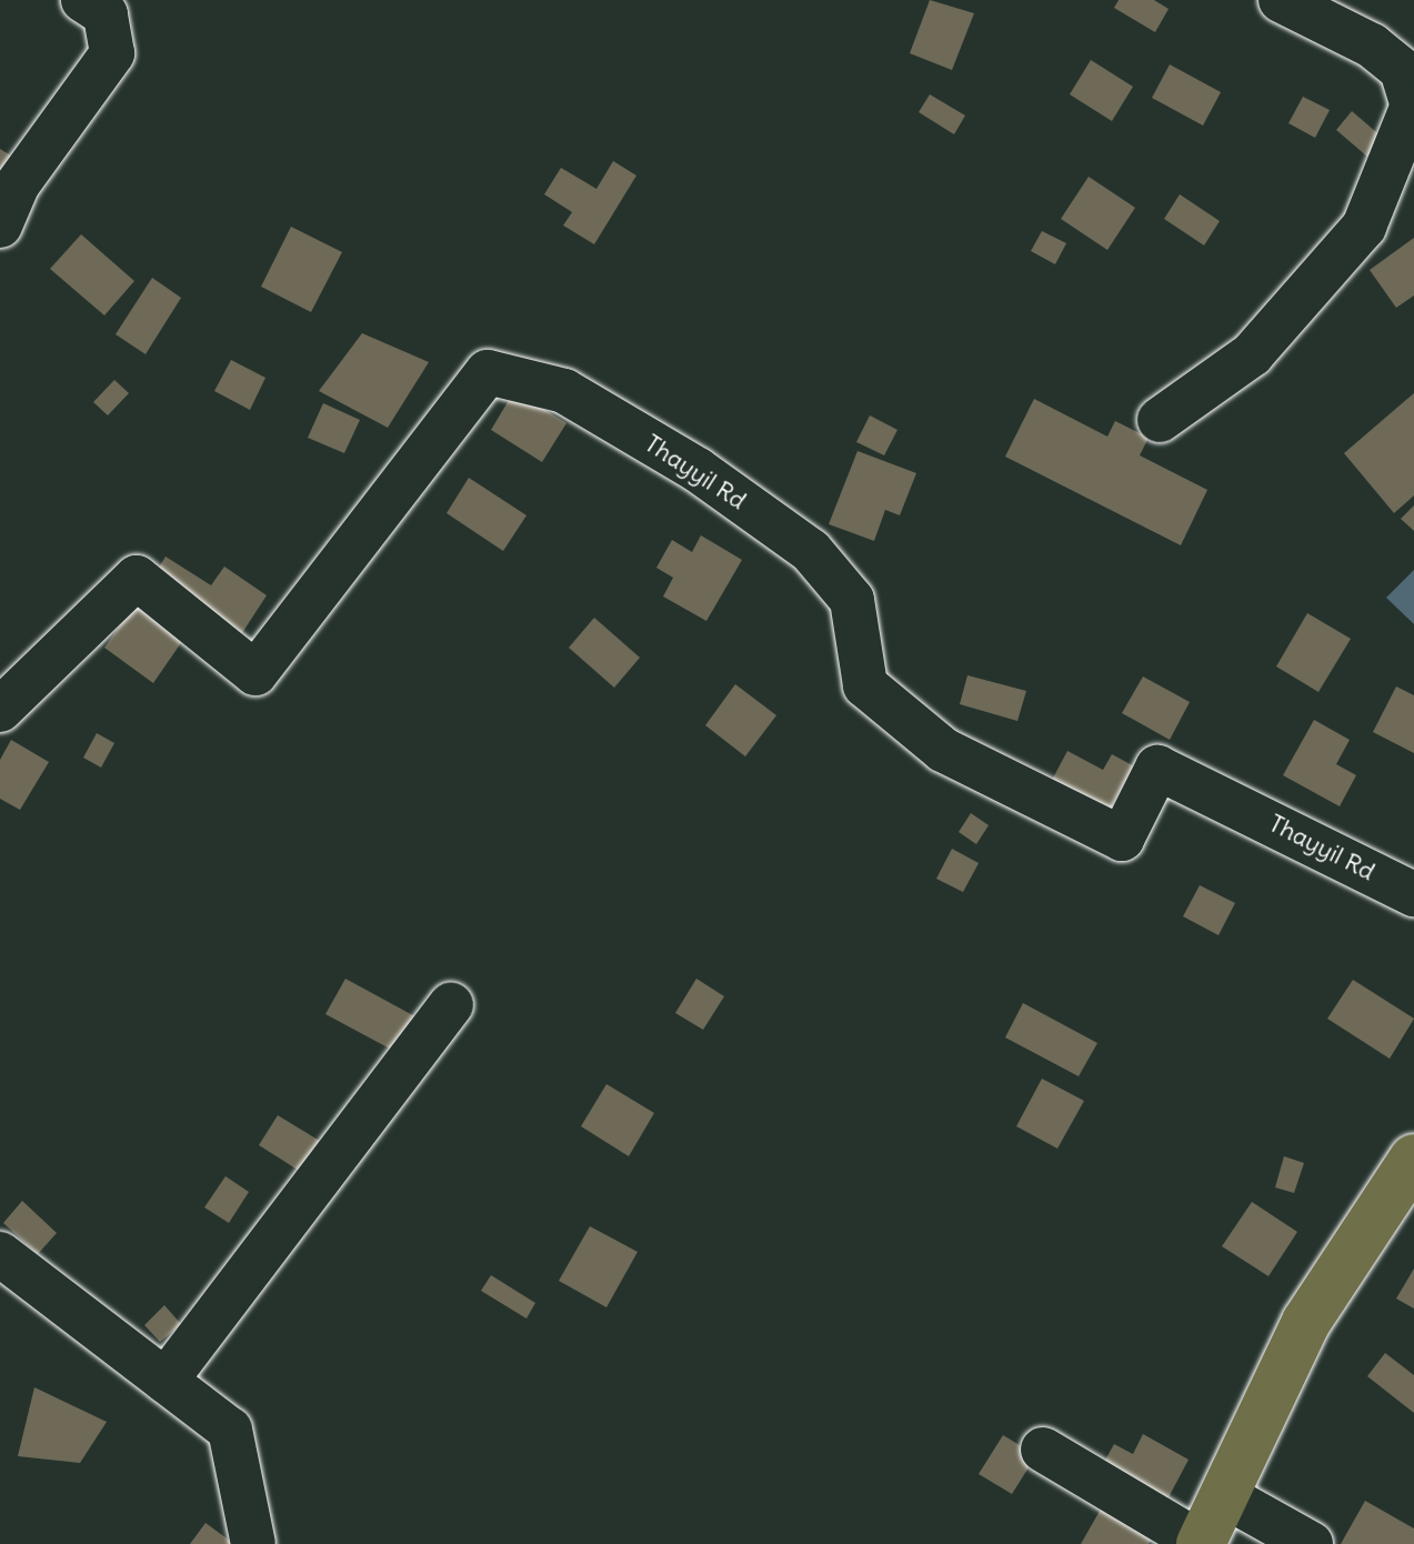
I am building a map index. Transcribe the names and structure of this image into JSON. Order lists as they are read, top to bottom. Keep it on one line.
{"streets":{"street":["Thayyil Rd"]}}
